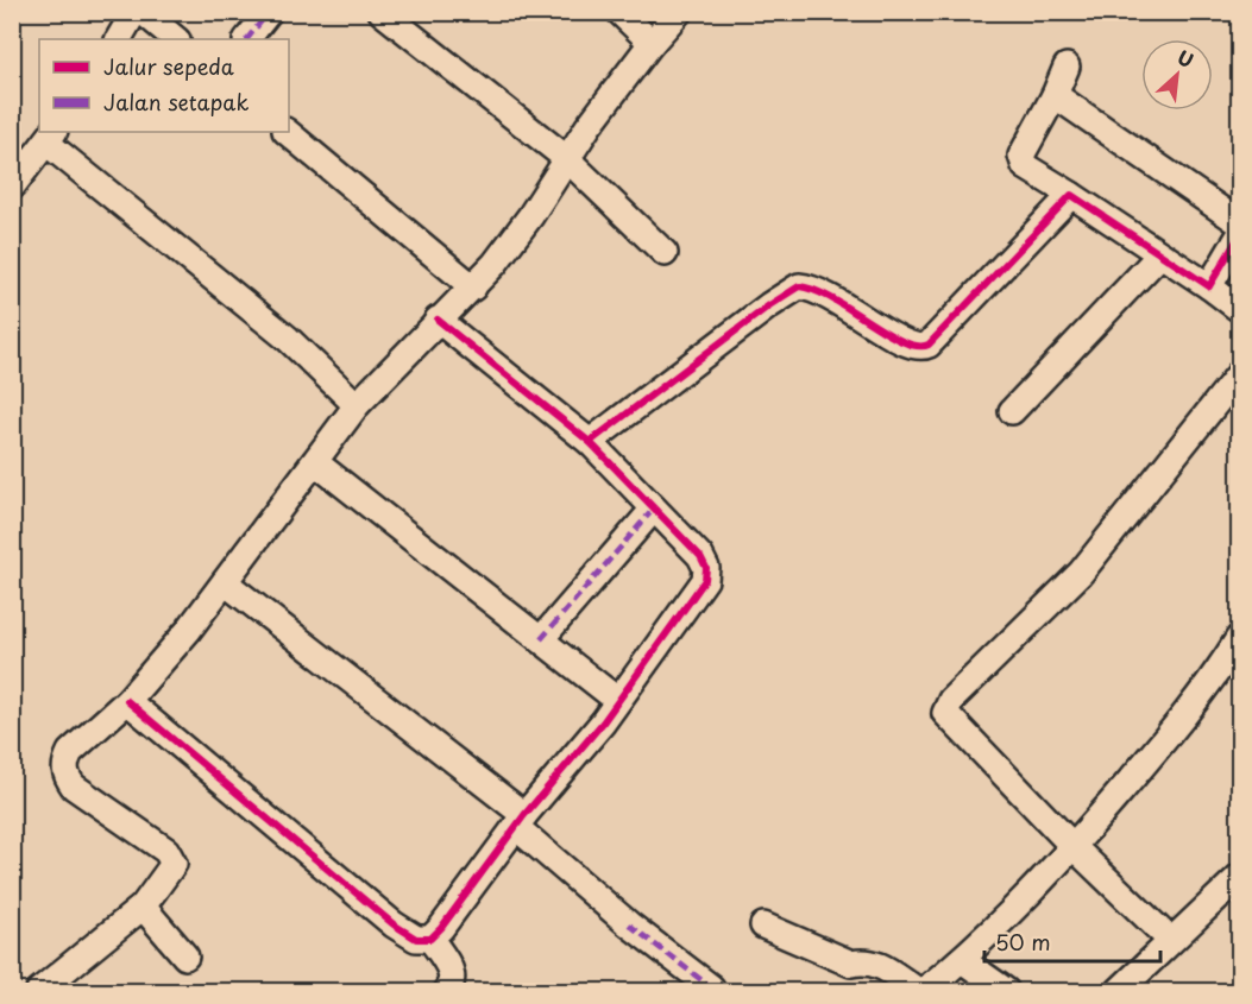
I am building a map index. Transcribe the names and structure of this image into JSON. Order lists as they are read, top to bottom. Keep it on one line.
{"legend":["Jalur sepeda","Jalan setapak"],"scale_bar":"50 m","north":"top right"}
